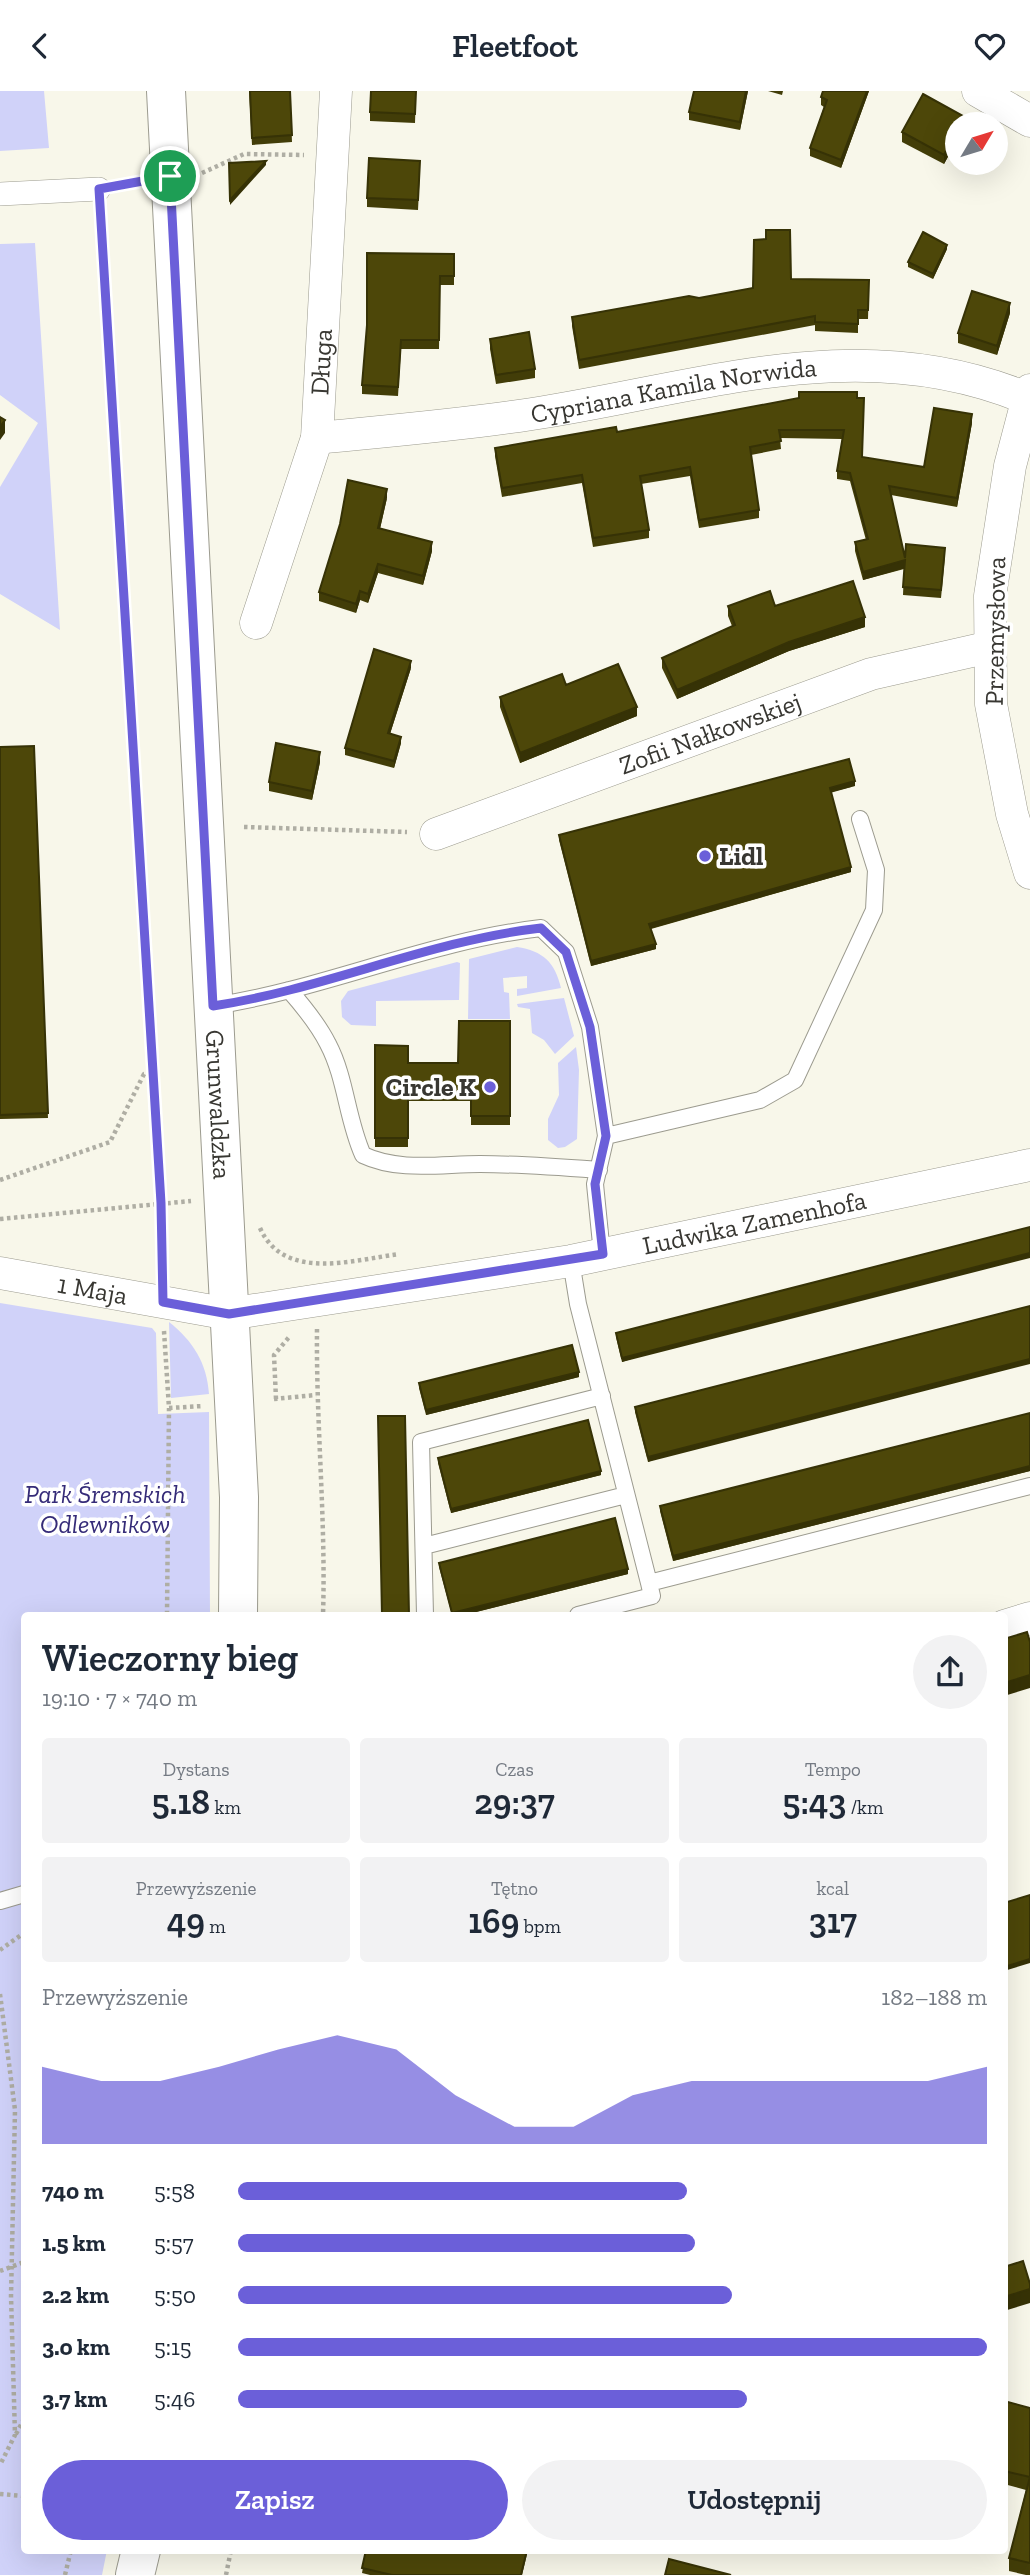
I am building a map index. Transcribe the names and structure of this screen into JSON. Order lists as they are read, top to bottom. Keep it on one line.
{"streets":{"main road":["Grunwaldzka"],"street":["Długa","Cypriana Kamila Norwida","Przemysłowa","Zofii Nałkowskiej","Ludwika Zamenhofa","1 Maja"]},"crossings":[["Długa","Cypriana Kamila Norwida"],["Cypriana Kamila Norwida","Przemysłowa"],["Przemysłowa","Zofii Nałkowskiej"],["Grunwaldzka","Ludwika Zamenhofa"],["Grunwaldzka","1 Maja"],["Ludwika Zamenhofa","1 Maja"]],"parks":["Park Śremskich Odlewników"],"places":["Lidl","Circle K"],"north":"top right","page":{"header":"Fleetfoot","heading":["Wieczorny bieg","19:10 · 7 × 740 m"],"stats":[["Dystans","5.18 km"],["Czas","29:37"],["Tempo","5:43 /km"],["Przewyższenie","49 m"],["Tętno","169 bpm"],["kcal","317"]],"chart":["Przewyższenie","182–188 m"],"list":[{"name":"740 m","note":"5:58"},{"name":"1.5 km","note":"5:57"},{"name":"2.2 km","note":"5:50"},{"name":"3.0 km","note":"5:15"},{"name":"3.7 km","note":"5:46"}],"buttons":["Zapisz","Udostępnij"]}}
